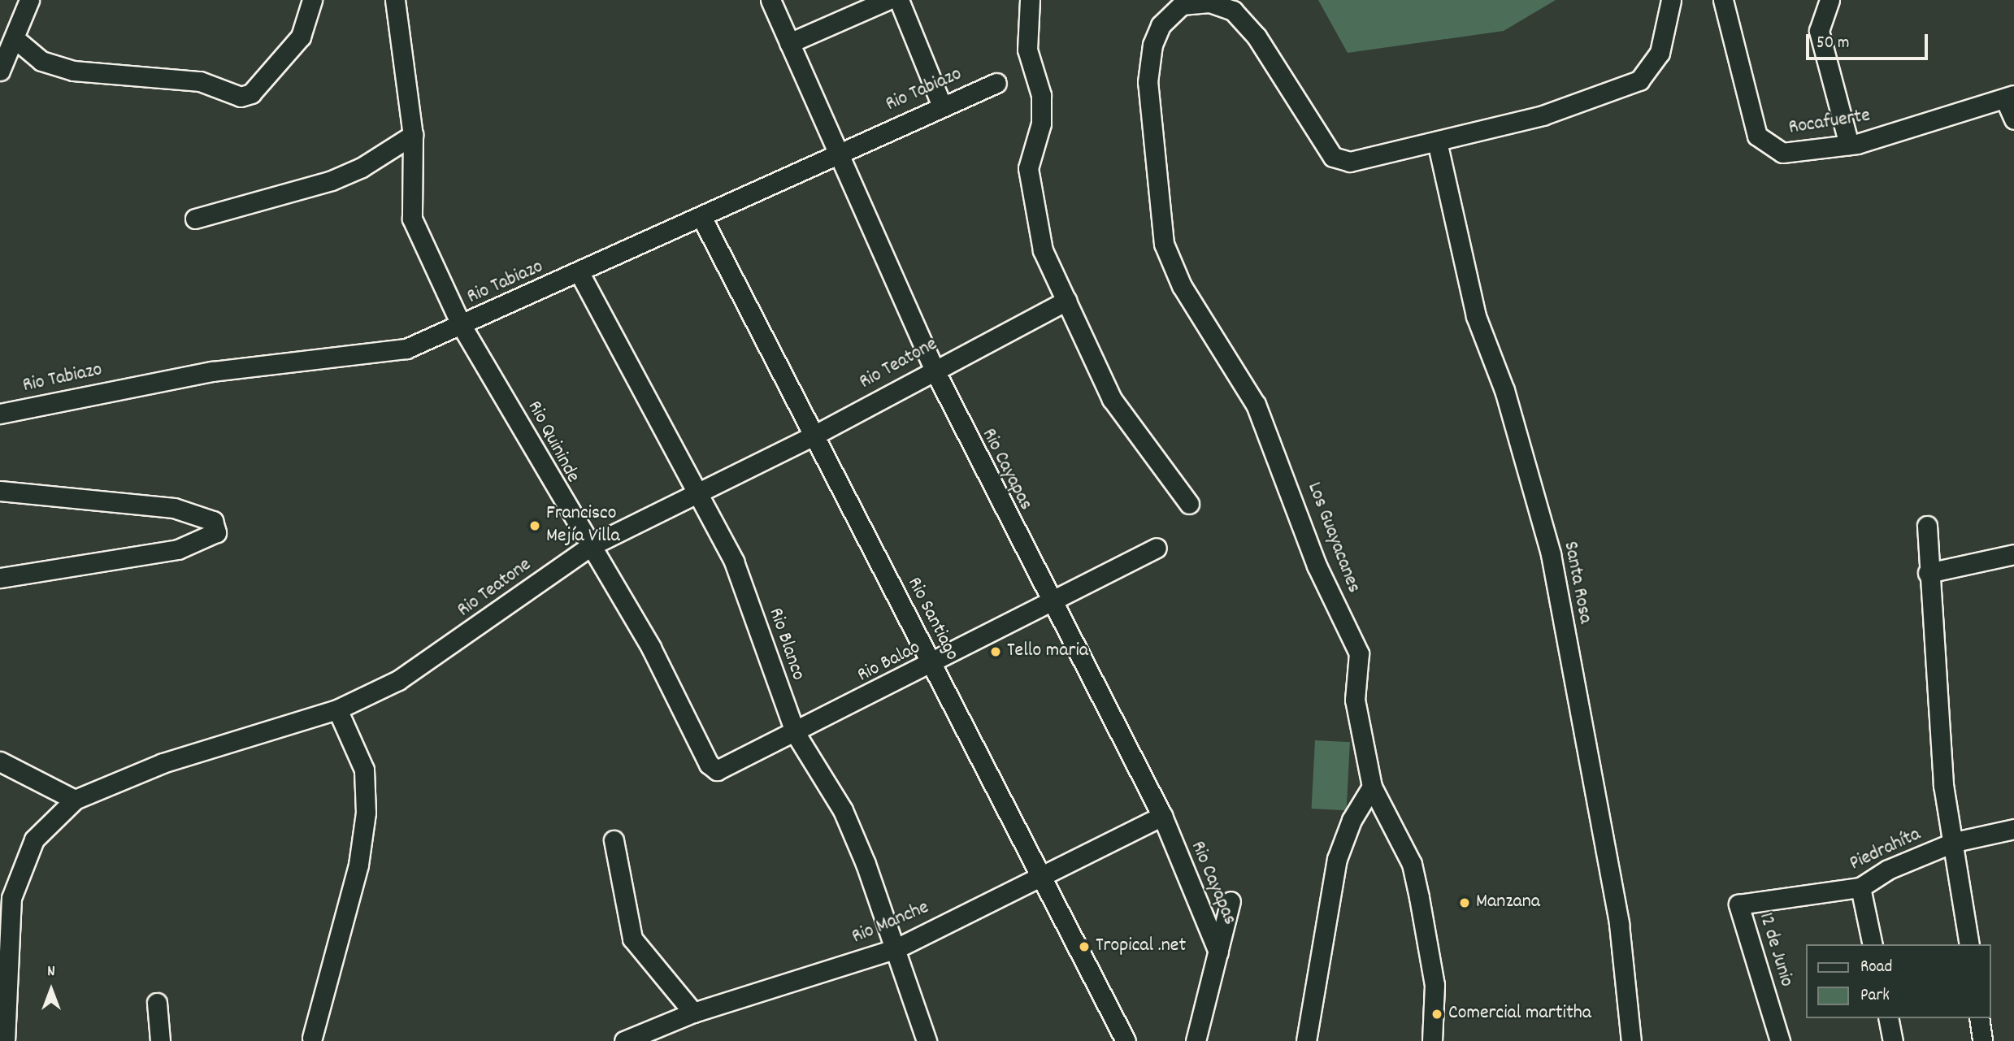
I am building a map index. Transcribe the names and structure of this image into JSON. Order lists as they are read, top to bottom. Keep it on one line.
{"streets":{"street":["Rio Tabiazo","Rocafuerte","Rio Teatone","Rio Quininde","Rio Cayapas","Los Guayacanes","Santa Rosa","Rio Santiago","Rio Blanco","Rio Balao","Piedrahíta","Rio Manche","12 de Junio"]},"crossings":[["Rio Tabiazo","Rio Quininde"],["Rio Tabiazo","Rio Cayapas"],["Rio Tabiazo","Rio Santiago"],["Rio Tabiazo","Rio Blanco"],["Rio Teatone","Rio Quininde"],["Rio Teatone","Rio Cayapas"],["Rio Teatone","Rio Santiago"],["Rio Teatone","Rio Blanco"],["Rio Quininde","Rio Balao"],["Rio Cayapas","Rio Balao"],["Rio Cayapas","Rio Manche"],["Los Guayacanes","Santa Rosa"],["Rio Santiago","Rio Balao"],["Rio Santiago","Rio Manche"],["Rio Blanco","Rio Balao"],["Rio Blanco","Rio Manche"],["Piedrahíta","12 de Junio"]],"places":["Francisco Mejía Villa","Tello maria","Manzana","Tropical .net","Comercial martitha"],"legend":["Road","Park"],"scale_bar":"50 m","north":"top"}
